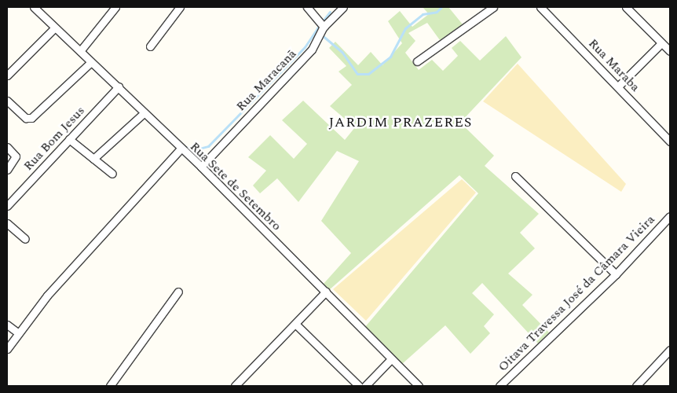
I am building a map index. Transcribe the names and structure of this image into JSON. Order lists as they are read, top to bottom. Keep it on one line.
{"streets":{"street":["Rua Maraba","Rua Maracanã","Rua Bom Jesus","Rua Sete de Setembro","Oitava Travessa José da Câmara Vieira"]},"crossings":[["Rua Maracanã","Rua Sete de Setembro"],["Rua Bom Jesus","Rua Sete de Setembro"]],"districts":["JARDIM PRAZERES"]}
